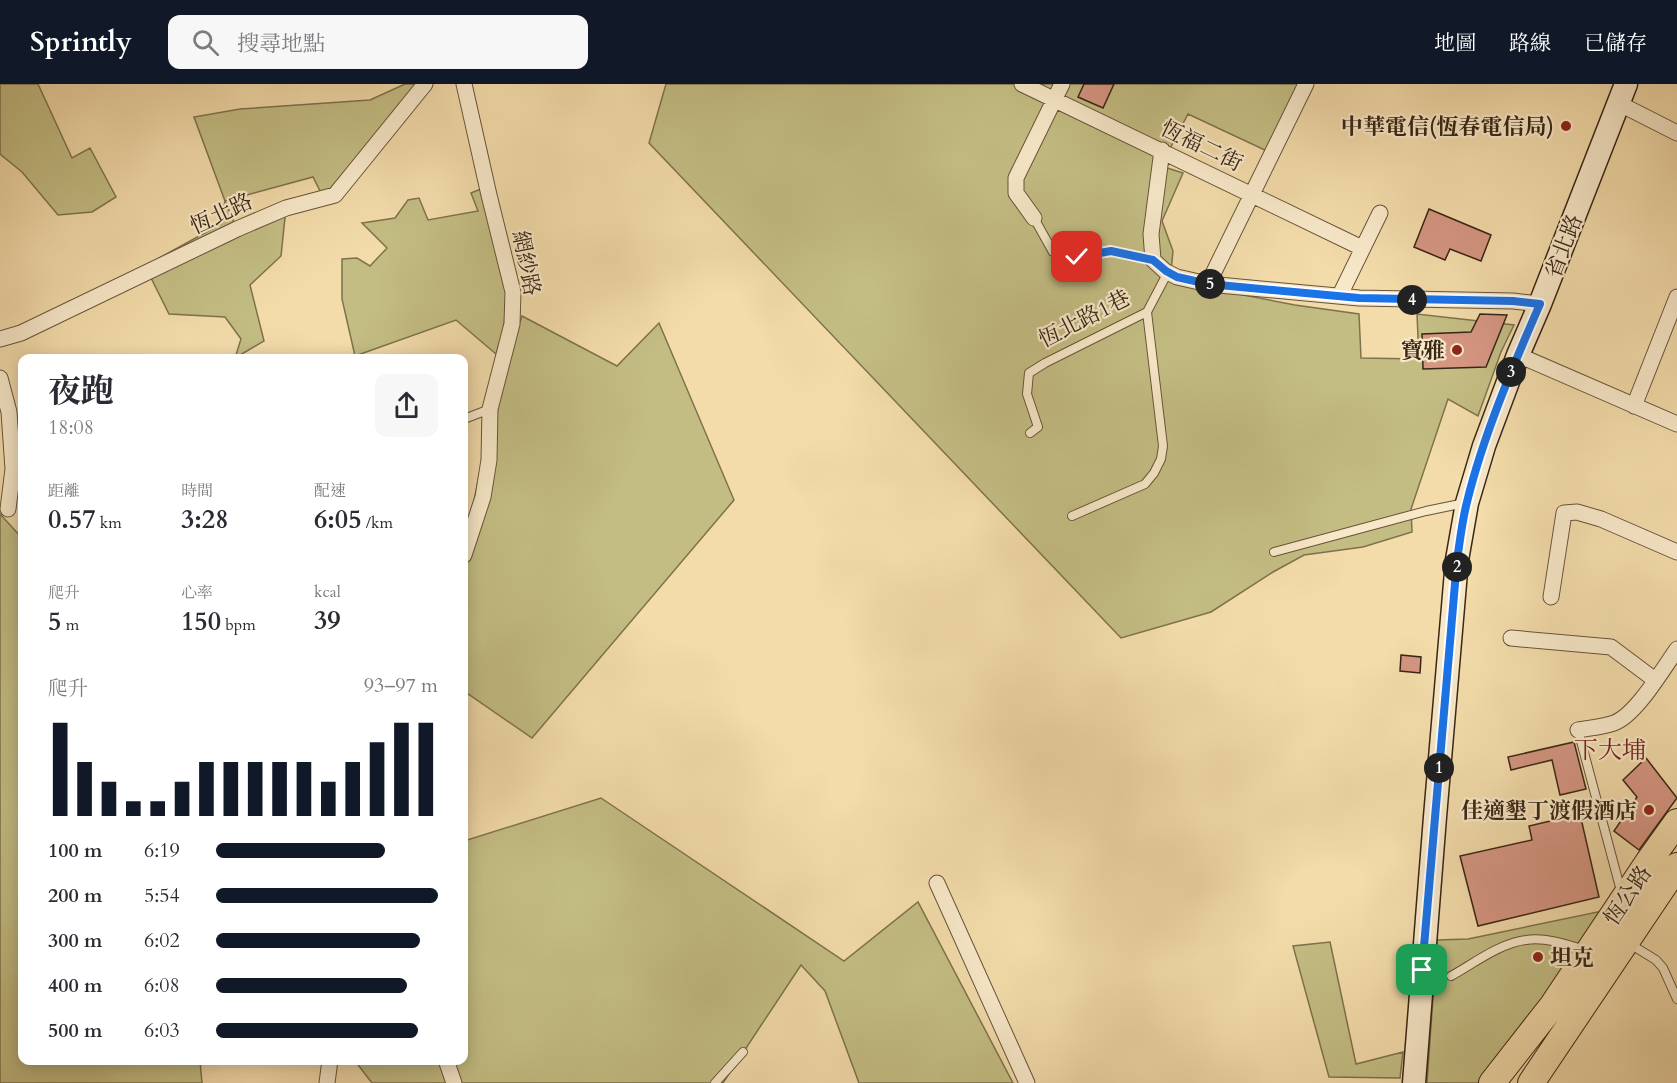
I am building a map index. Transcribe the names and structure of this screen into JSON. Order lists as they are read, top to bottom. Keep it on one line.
{"streets":{"main road":["省北路","恆公路"],"street":["恆福二街","恆北路","網紗路"],"lane":["恆北路1巷"]},"districts":["下大埔"],"places":["中華電信(恆春電信局)","寶雅","佳適墾丁渡假酒店","坦克"],"page":{"header":"Sprintly","search":"搜尋地點","nav":["地圖","路線","已儲存"],"pins":["5","4","3","2","1"],"heading":["夜跑","18:08"],"stats":[["距離","0.57 km"],["時間","3:28"],["配速","6:05 /km"],["爬升","5 m"],["心率","150 bpm"],["kcal","39"]],"chart":["爬升","93–97 m"],"list":[{"name":"100 m","note":"6:19"},{"name":"200 m","note":"5:54"},{"name":"300 m","note":"6:02"},{"name":"400 m","note":"6:08"},{"name":"500 m","note":"6:03"}]}}
